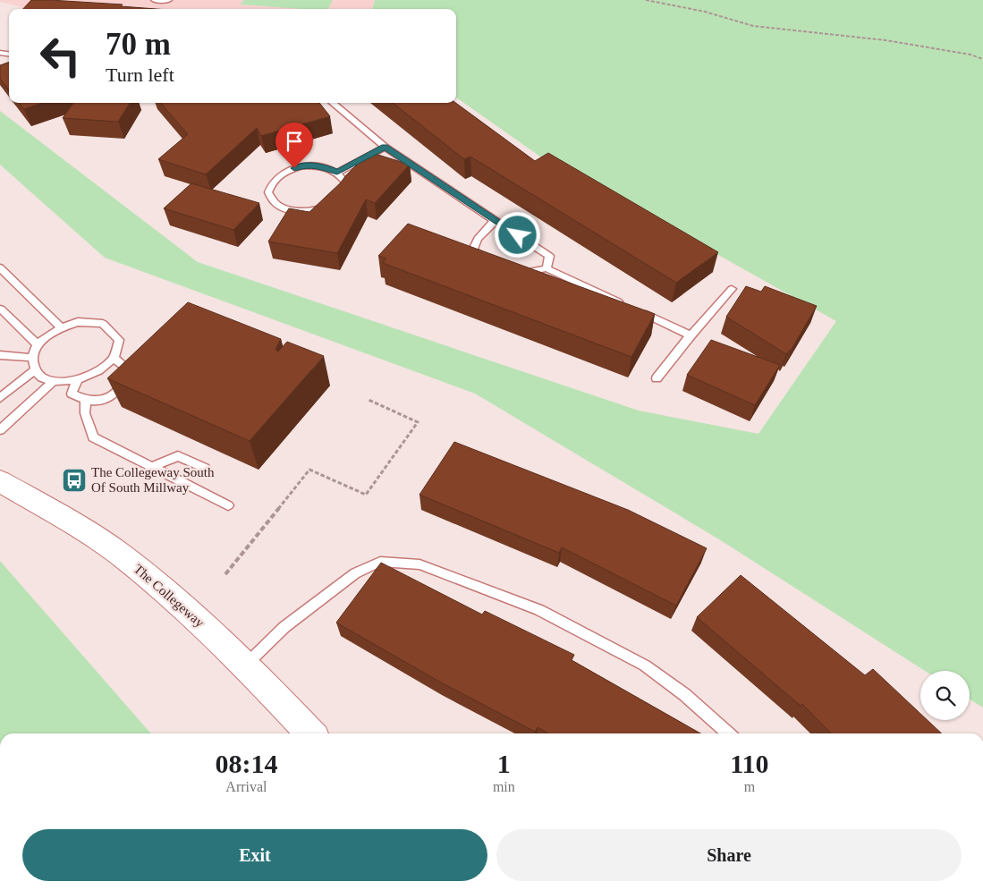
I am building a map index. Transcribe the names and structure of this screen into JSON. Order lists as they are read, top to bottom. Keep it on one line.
{"streets":{"street":["The Collegeway"]},"places":{"bus stop":["The Collegeway South Of South Millway"]},"page":{"turn":["70 m","Turn left"],"eta":["08:14","Arrival","1","min","110","m"],"buttons":["Exit","Share"]}}
